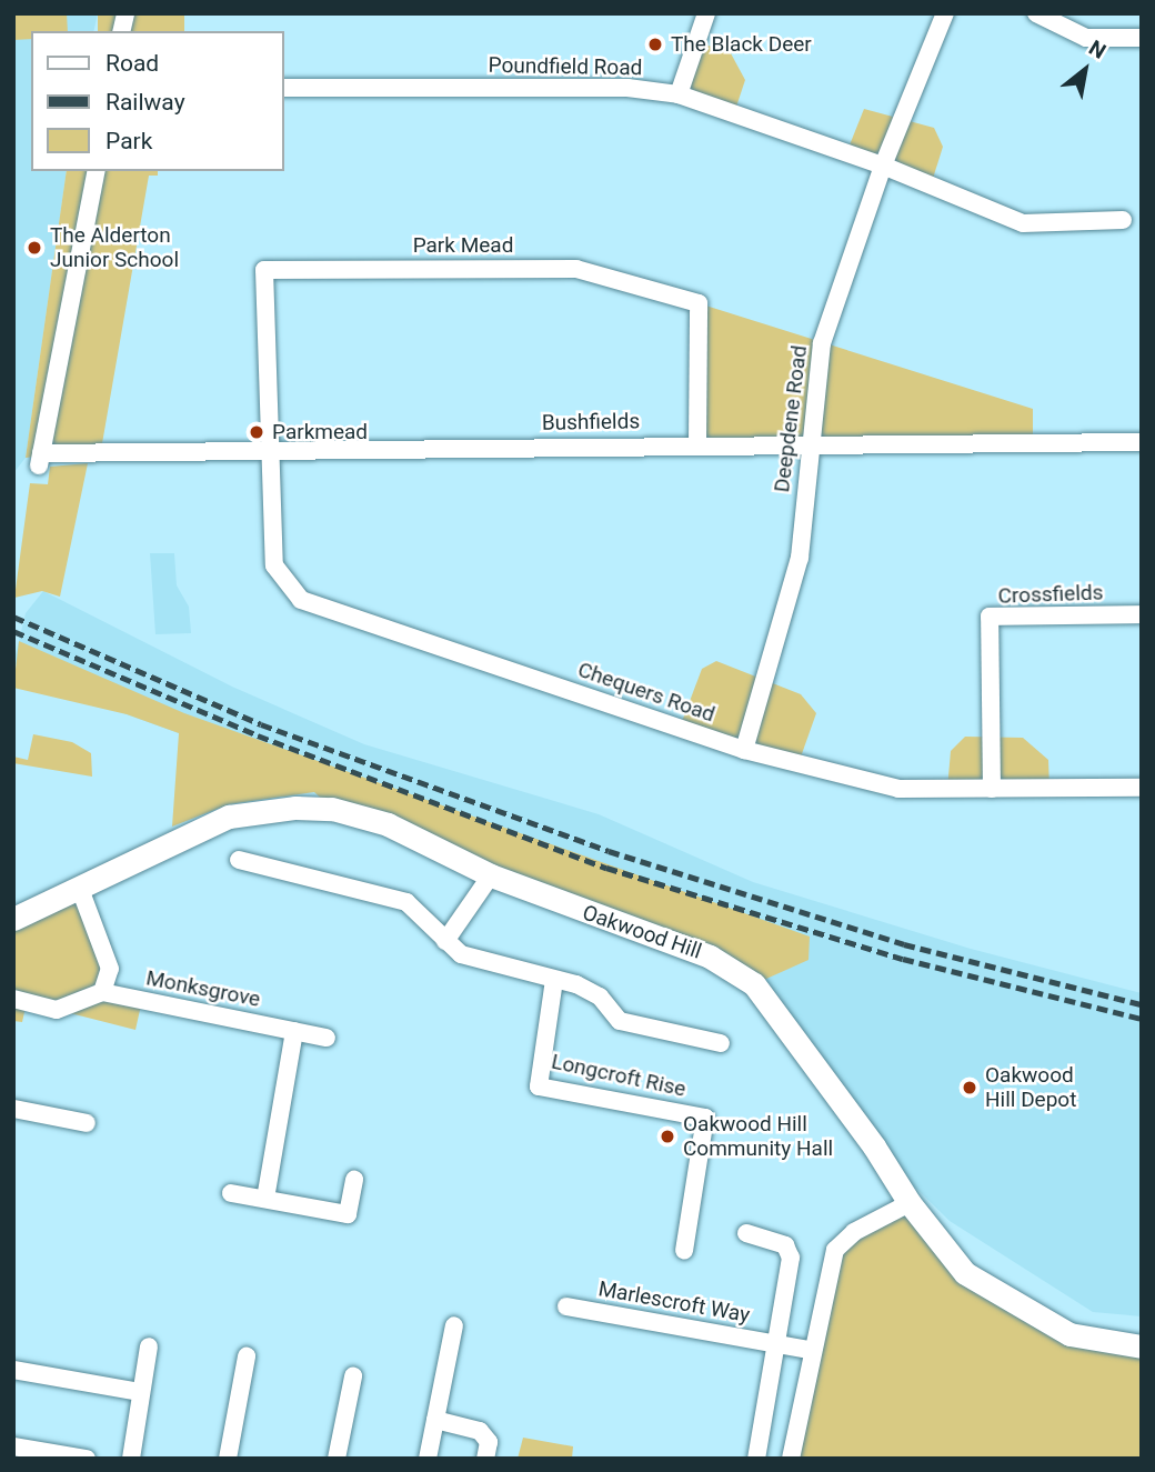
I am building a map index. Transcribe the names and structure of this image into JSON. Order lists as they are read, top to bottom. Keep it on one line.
{"streets":{"street":["Poundfield Road","Park Mead","Deepdene Road","Bushfields","Crossfields","Chequers Road","Oakwood Hill","Monksgrove","Longcroft Rise","Marlescroft Way"]},"crossings":[["Poundfield Road","Deepdene Road"],["Park Mead","Bushfields"],["Park Mead","Chequers Road"],["Deepdene Road","Bushfields"],["Deepdene Road","Chequers Road"],["Bushfields","Chequers Road"],["Crossfields","Chequers Road"]],"places":["The Black Deer","The Alderton Junior School","Parkmead","Oakwood Hill Depot","Oakwood Hill Community Hall"],"legend":["Road","Railway","Park"],"north":"top right"}
